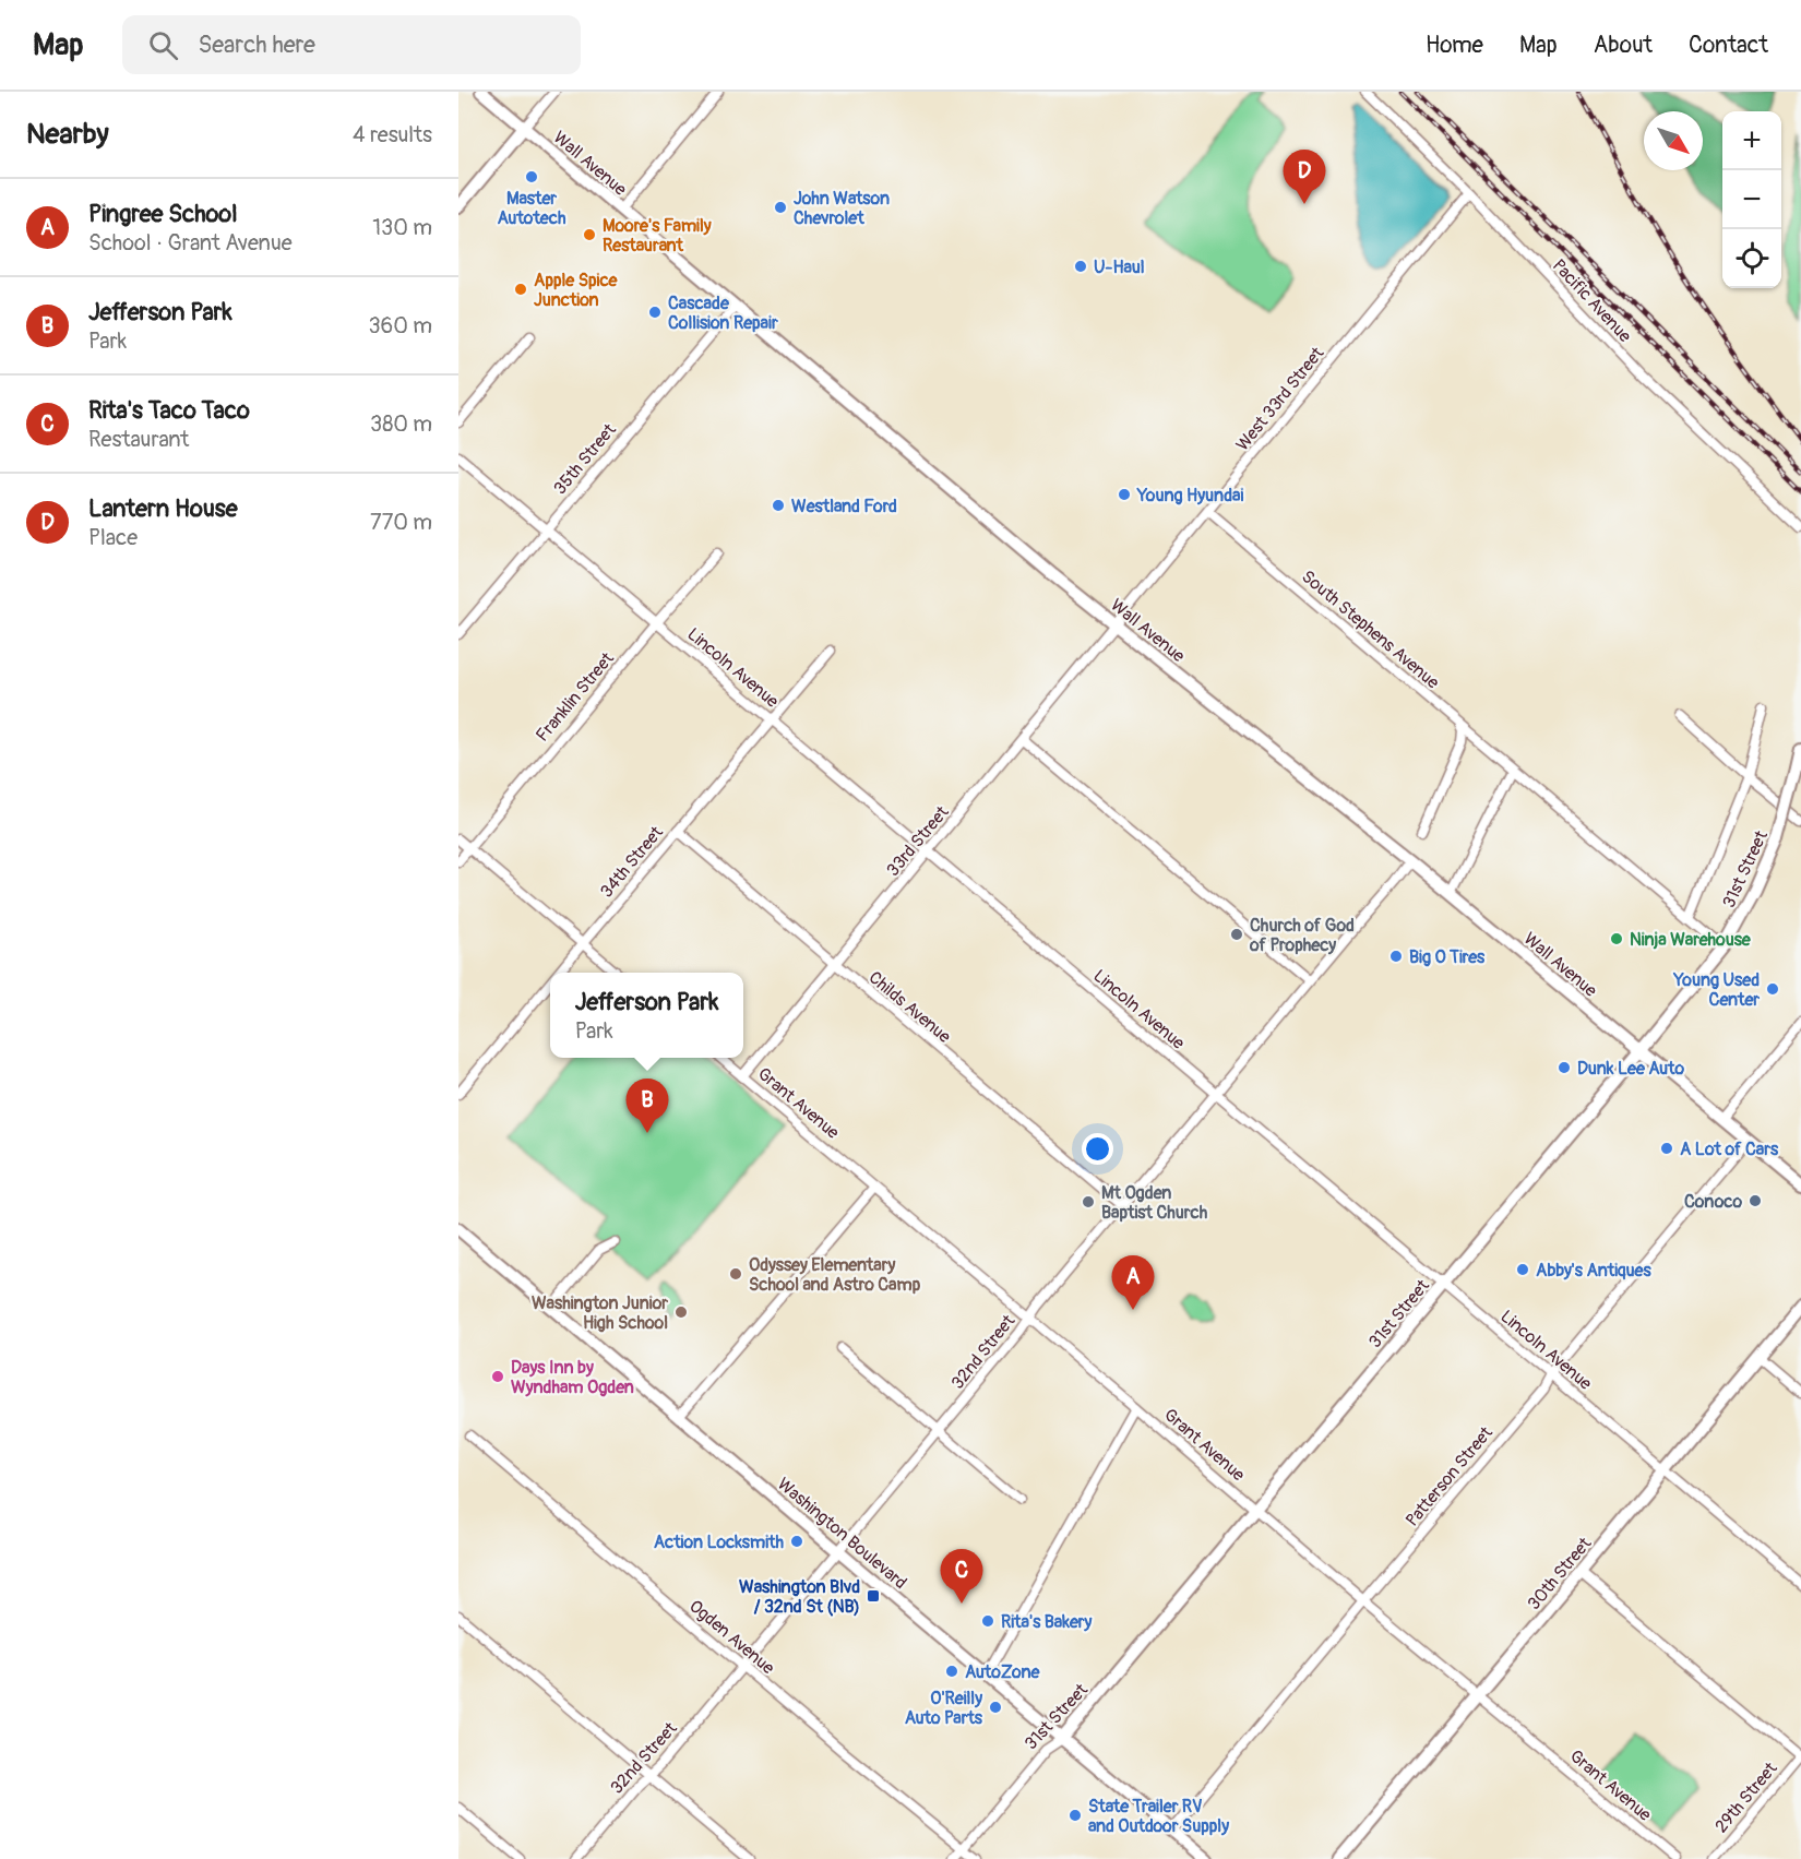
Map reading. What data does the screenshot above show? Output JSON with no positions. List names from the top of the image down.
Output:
{
  "streets": {
    "main road": [
      "Wall Avenue",
      "31st Street",
      "Washington Boulevard",
      "30th Street"
    ],
    "street": [
      "Pacific Avenue",
      "West 33rd Street",
      "35th Street",
      "South Stephens Avenue",
      "Lincoln Avenue",
      "Franklin Street",
      "33rd Street",
      "34th Street",
      "Childs Avenue",
      "Grant Avenue",
      "32nd Street",
      "Patterson Street",
      "Ogden Avenue",
      "29th Street"
    ]
  },
  "crossings": [
    ["Wall Avenue", "West 33rd Street"],
    ["Wall Avenue", "35th Street"],
    ["Wall Avenue", "33rd Street"],
    ["Wall Avenue", "31st Street"],
    ["Wall Avenue", "32nd Street"],
    ["Wall Avenue", "Patterson Street"],
    ["Pacific Avenue", "West 33rd Street"],
    ["West 33rd Street", "South Stephens Avenue"],
    ["West 33rd Street", "33rd Street"],
    ["35th Street", "Lincoln Avenue"],
    ["South Stephens Avenue", "31st Street"],
    ["Lincoln Avenue", "Franklin Street"],
    ["Lincoln Avenue", "33rd Street"],
    ["Lincoln Avenue", "34th Street"],
    ["Lincoln Avenue", "31st Street"],
    ["Lincoln Avenue", "32nd Street"],
    ["Lincoln Avenue", "Patterson Street"],
    ["Lincoln Avenue", "30th Street"],
    ["33rd Street", "Childs Avenue"],
    ["33rd Street", "Grant Avenue"],
    ["34th Street", "Childs Avenue"],
    ["31st Street", "Grant Avenue"],
    ["31st Street", "Washington Boulevard"],
    ["31st Street", "Ogden Avenue"],
    ["Childs Avenue", "32nd Street"],
    ["Grant Avenue", "32nd Street"],
    ["Grant Avenue", "Patterson Street"],
    ["Grant Avenue", "30th Street"],
    ["32nd Street", "Washington Boulevard"],
    ["32nd Street", "Ogden Avenue"],
    ["Patterson Street", "Washington Boulevard"]
  ],
  "places": {
    "other": [
      "Master Autotech",
      "John Watson Chevrolet",
      "Moore's Family Restaurant",
      "U-Haul",
      "Apple Spice Junction",
      "Cascade Collision Repair",
      "Young Hyundai",
      "Westland Ford",
      "Church of God of Prophecy",
      "Ninja Warehouse",
      "Big O Tires",
      "Young Used Center",
      "Dunk Lee Auto",
      "A Lot of Cars",
      "Conoco",
      "Mt Ogden Baptist Church",
      "Abby's Antiques",
      "Odyssey Elementary School and Astro Camp",
      "Washington Junior High School",
      "Days Inn by Wyndham Ogden",
      "Action Locksmith",
      "Rita's Bakery",
      "AutoZone",
      "O'Reilly Auto Parts",
      "State Trailer RV and Outdoor Supply"
    ],
    "transit": ["Washington Blvd / 32nd St (NB)"]
  },
  "north": "bottom right",
  "page": {
    "header": "Map",
    "search": "Search here",
    "nav": [
      "Home",
      "Map",
      "About",
      "Contact"
    ],
    "heading": ["Nearby", "4 results"],
    "map_buttons": ["+", "−"],
    "pins": [
      "D",
      "B",
      "A",
      "C"
    ],
    "list": [
      {
        "mark": "A",
        "name": "Pingree School",
        "note": "School · Grant Avenue",
        "value": "130 m"
      },
      {
        "mark": "B",
        "name": "Jefferson Park",
        "note": "Park",
        "value": "360 m"
      },
      {
        "mark": "C",
        "name": "Rita's Taco Taco",
        "note": "Restaurant",
        "value": "380 m"
      },
      {
        "mark": "D",
        "name": "Lantern House",
        "note": "Place",
        "value": "770 m"
      }
    ],
    "popup": ["Jefferson Park", "Park"]
  }
}
